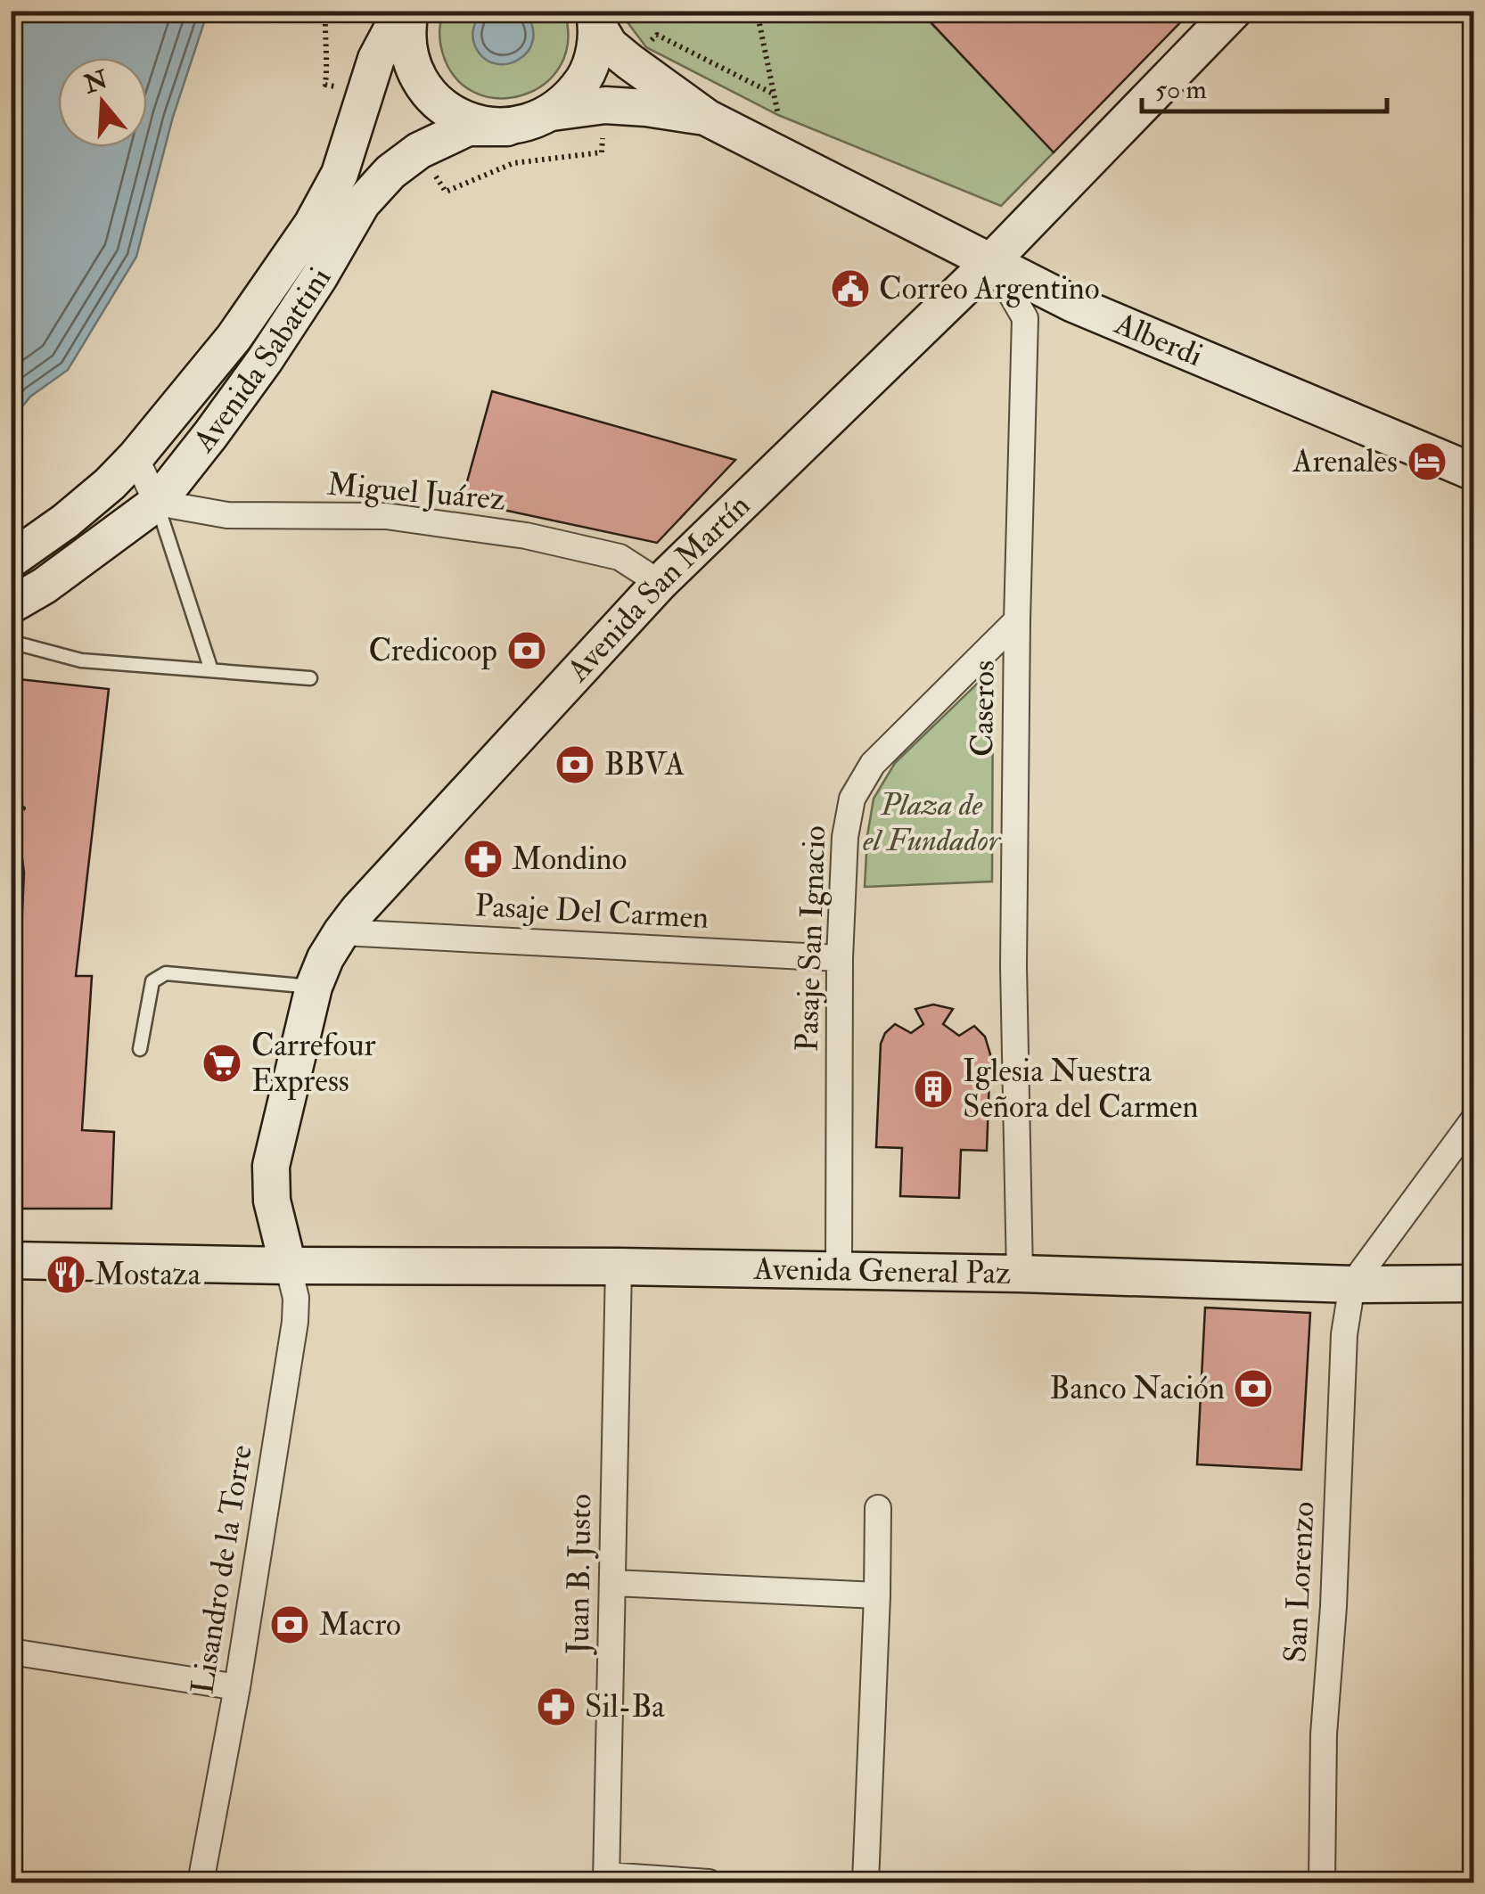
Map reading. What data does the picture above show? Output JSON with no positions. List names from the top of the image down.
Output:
{
  "streets": {
    "main road": [
      "Alberdi",
      "Avenida Sabattini",
      "Avenida San Martín",
      "Avenida General Paz"
    ],
    "street": [
      "Miguel Juárez",
      "Caseros",
      "Pasaje Del Carmen",
      "Pasaje San Ignacio",
      "Lisandro de la Torre",
      "Juan B. Justo",
      "San Lorenzo"
    ]
  },
  "crossings": [
    ["Alberdi", "Avenida Sabattini"],
    ["Alberdi", "Avenida San Martín"],
    ["Alberdi", "Caseros"],
    ["Avenida Sabattini", "Miguel Juárez"],
    ["Miguel Juárez", "Avenida San Martín"],
    ["Avenida San Martín", "Caseros"],
    ["Avenida San Martín", "Pasaje Del Carmen"],
    ["Avenida San Martín", "Avenida General Paz"],
    ["Avenida San Martín", "Lisandro de la Torre"],
    ["Caseros", "Pasaje San Ignacio"],
    ["Caseros", "Avenida General Paz"],
    ["Pasaje Del Carmen", "Pasaje San Ignacio"],
    ["Pasaje San Ignacio", "Avenida General Paz"],
    ["Avenida General Paz", "Lisandro de la Torre"],
    ["Avenida General Paz", "Juan B. Justo"],
    ["Avenida General Paz", "San Lorenzo"]
  ],
  "parks": ["Plaza de el Fundador"],
  "places": {
    "public building": ["Correo Argentino"],
    "hotel": ["Arenales"],
    "bank": [
      "Credicoop",
      "BBVA",
      "Banco Nación",
      "Macro"
    ],
    "pharmacy": ["Mondino", "Sil-Ba"],
    "supermarket": ["Carrefour Express"],
    "building": ["Iglesia Nuestra Señora del Carmen"],
    "restaurant": ["Mostaza"]
  },
  "scale_bar": "50 m",
  "north": "top"
}
